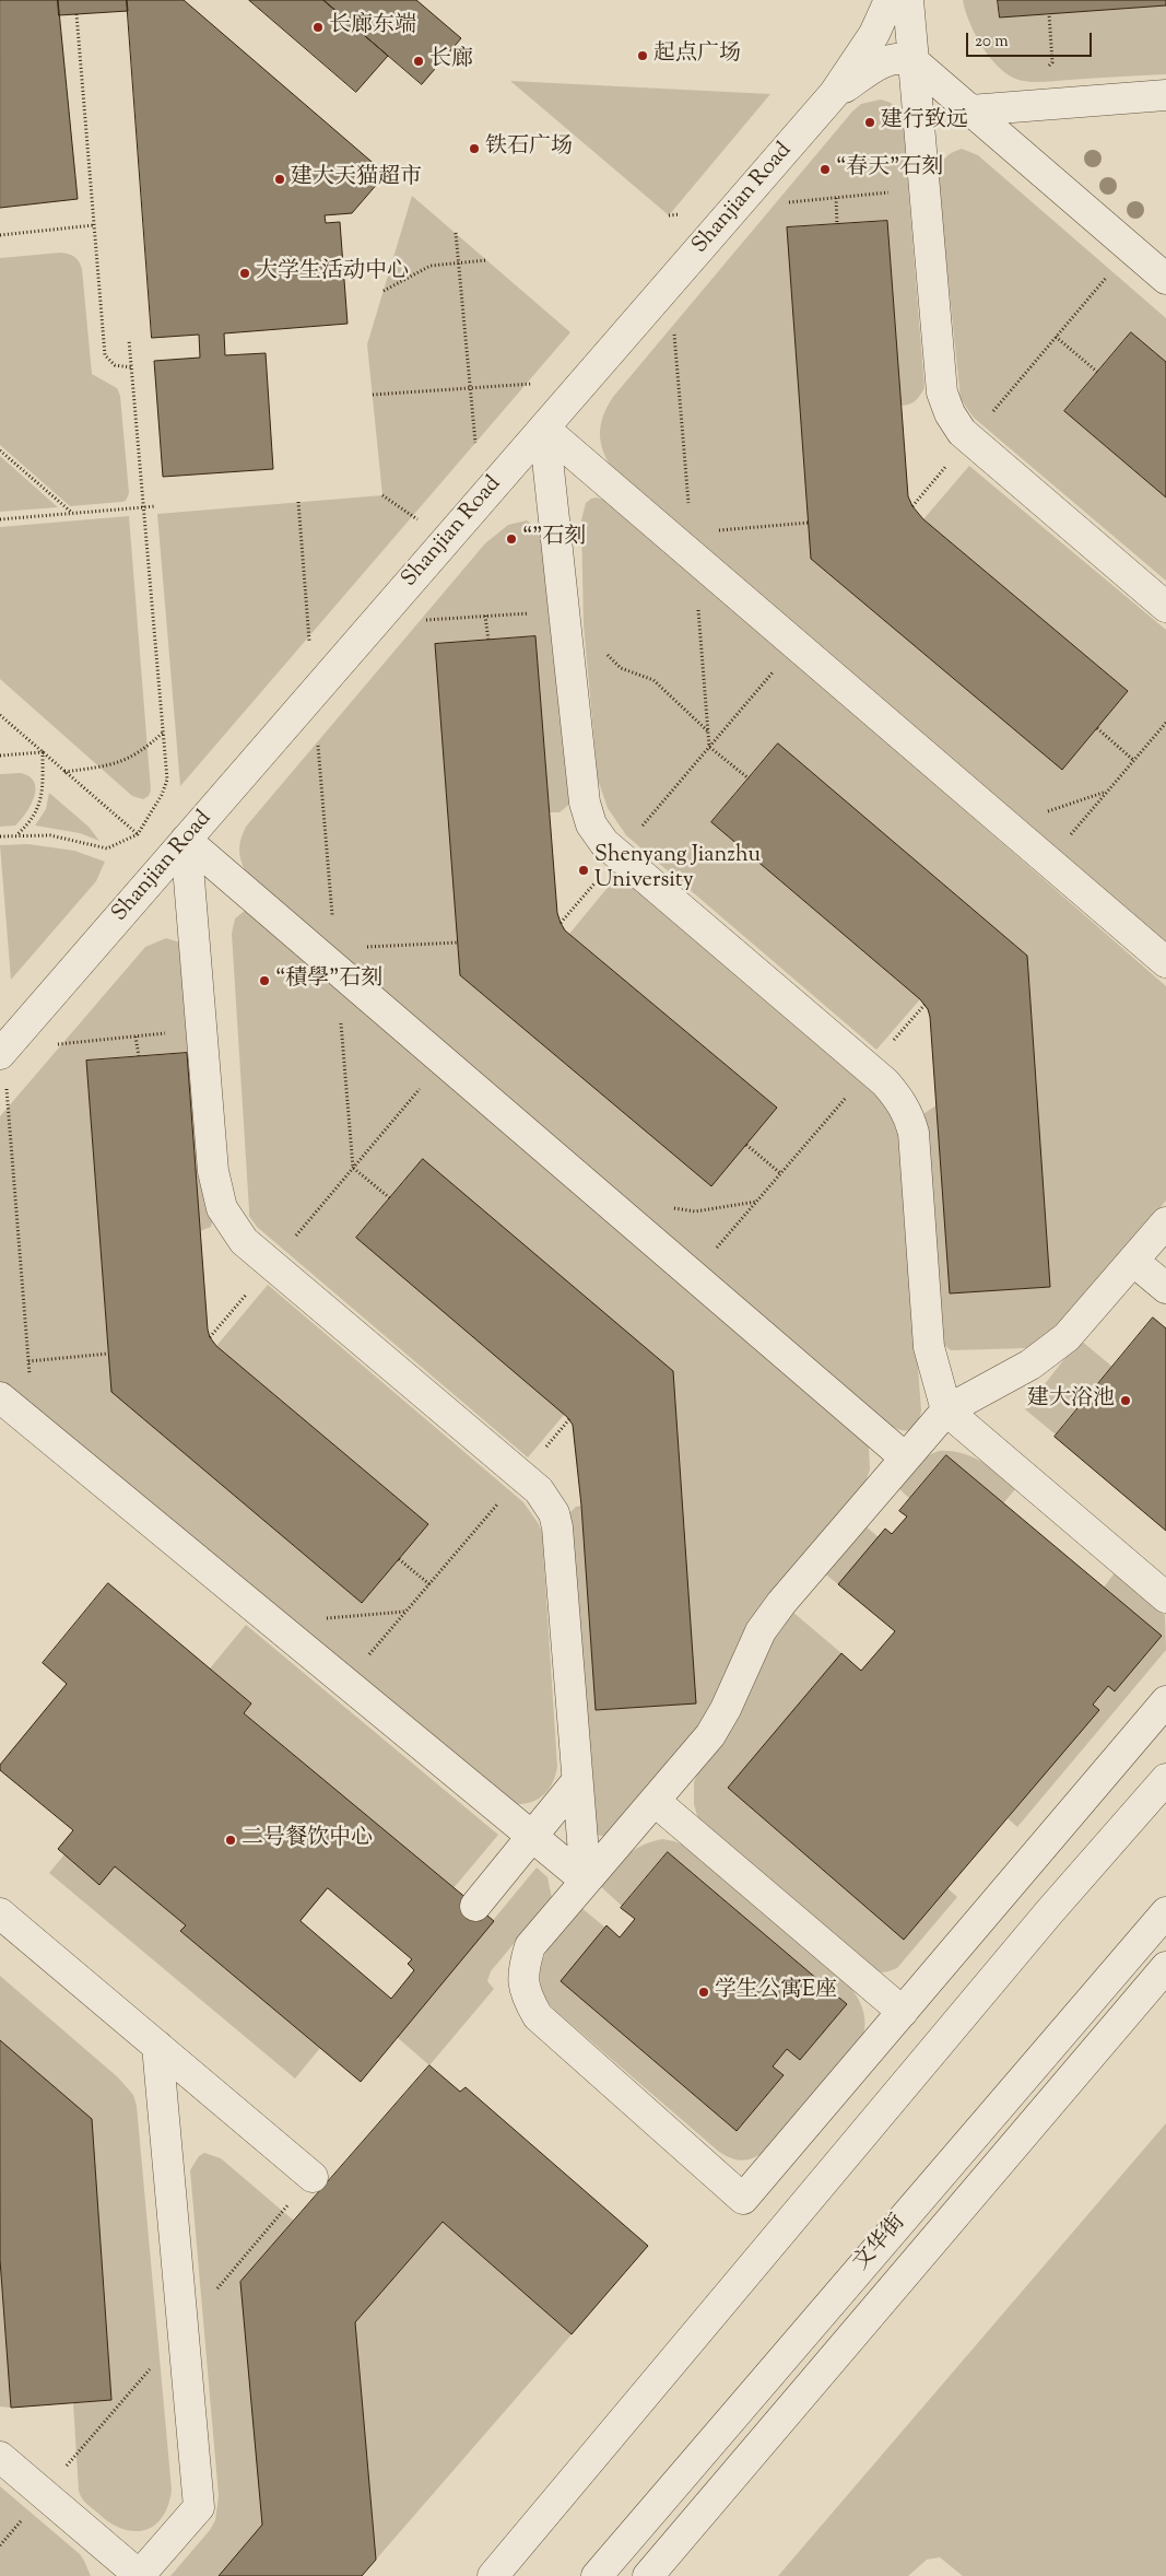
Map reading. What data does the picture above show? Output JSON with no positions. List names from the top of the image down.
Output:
{
  "streets": {
    "street": ["Shanjian Road", "文华街"]
  },
  "places": [
    "长廊东端",
    "起点广场",
    "长廊",
    "建行致远",
    "铁石广场",
    "“春天”石刻",
    "建大天猫超市",
    "大学生活动中心",
    "“”石刻",
    "Shenyang Jianzhu University",
    "“積學”石刻",
    "建大浴池",
    "二号餐饮中心",
    "学生公寓E座"
  ],
  "scale_bar": "20 m"
}
